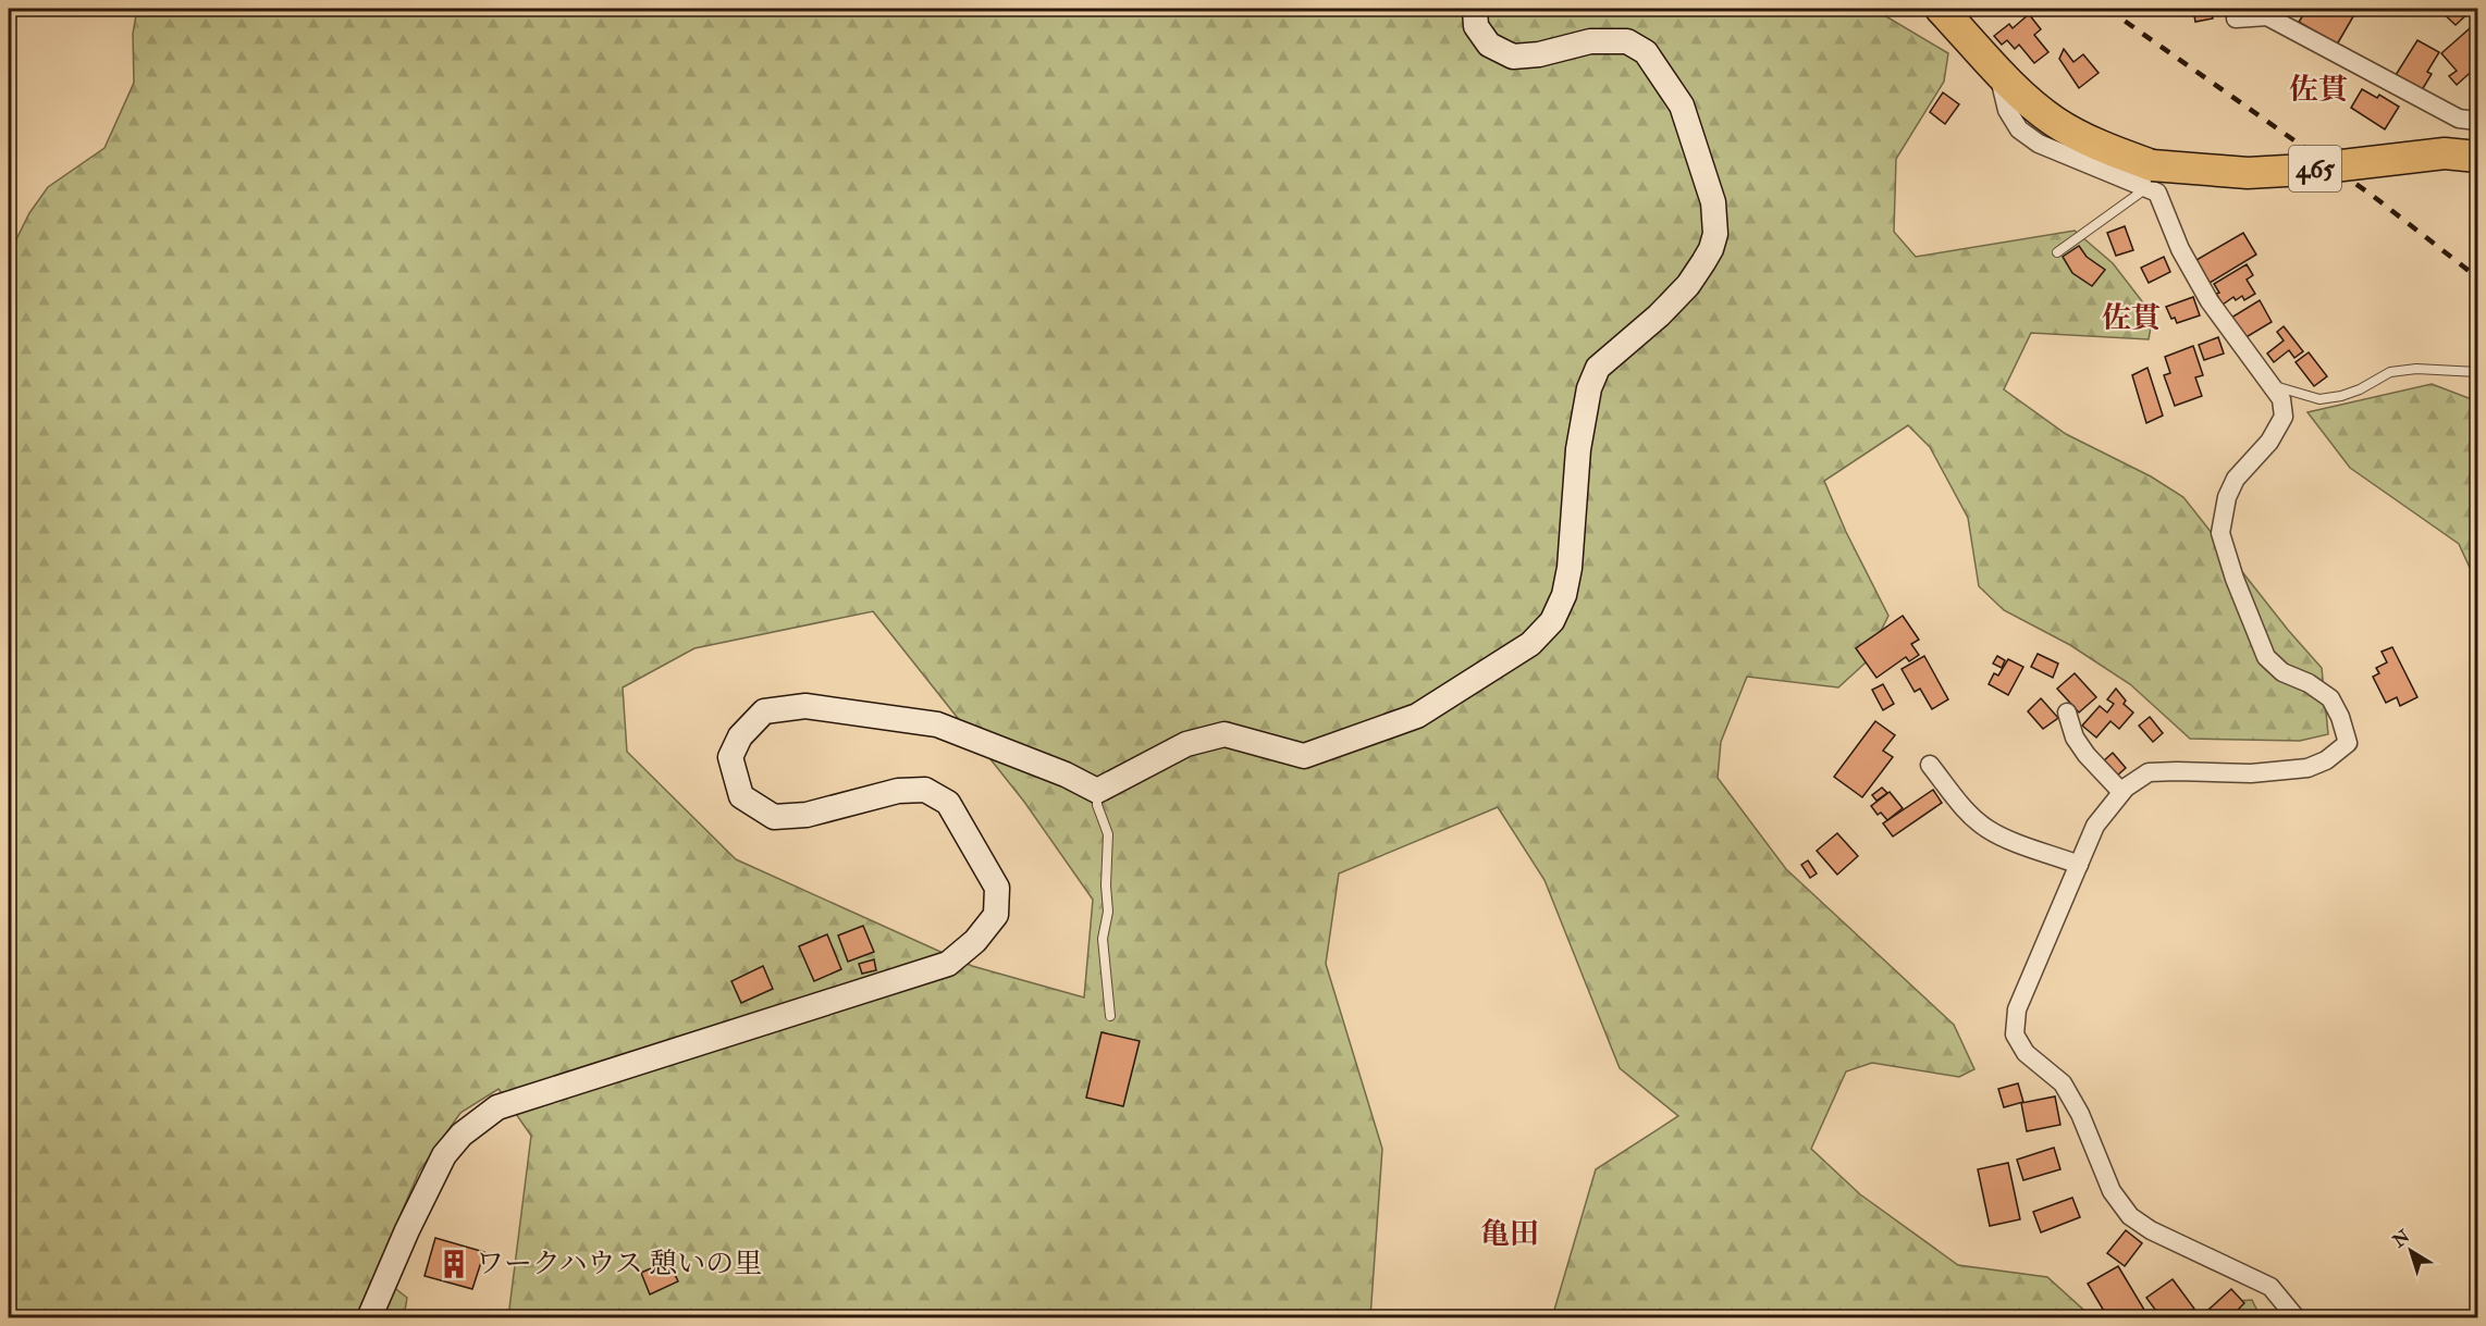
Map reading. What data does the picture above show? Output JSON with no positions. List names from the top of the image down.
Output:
{
  "streets": {
    "highway": ["465"]
  },
  "districts": ["佐貫", "佐貫", "亀田"],
  "places": {
    "building": ["ワークハウス 憩いの里"]
  },
  "north": "top left"
}
